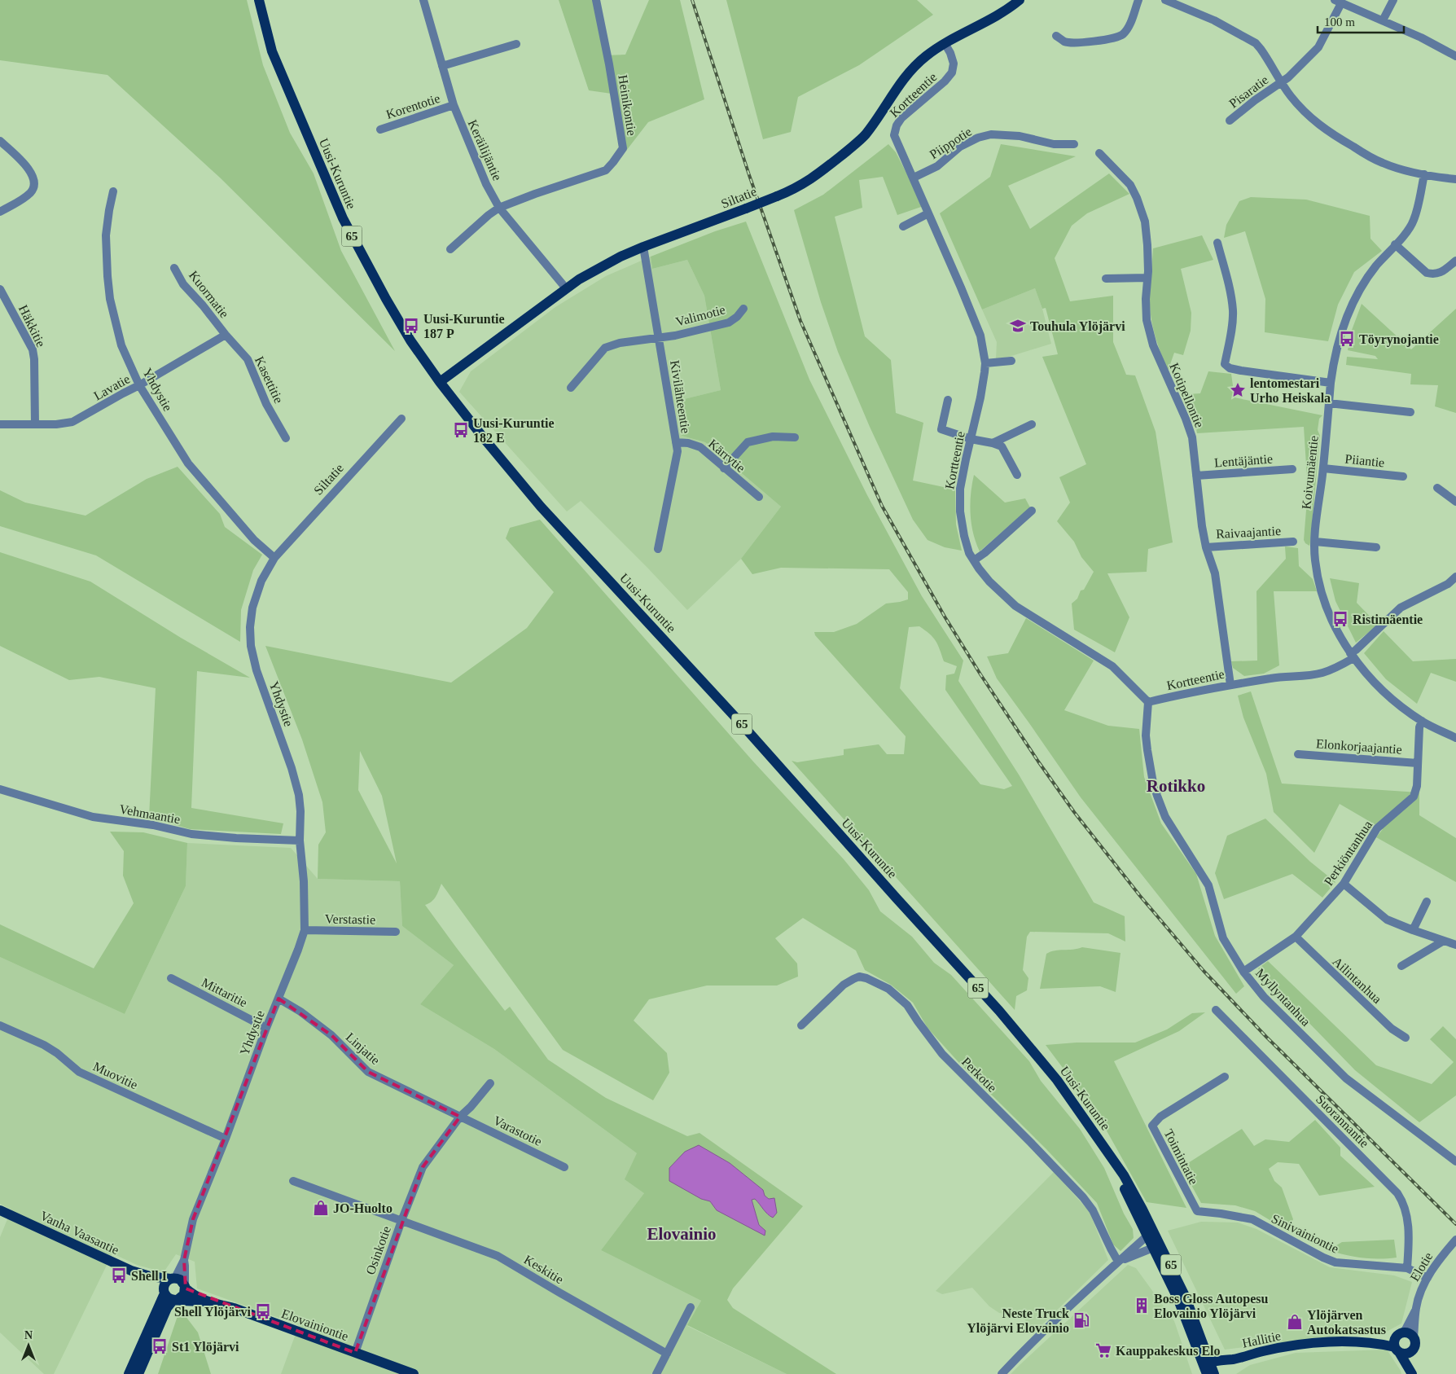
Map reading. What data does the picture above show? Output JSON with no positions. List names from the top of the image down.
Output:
{
  "streets": {
    "main road": [
      "Uusi-Kuruntie",
      "Siltatie",
      "65",
      "Vanha Vaasantie",
      "Elovainiontie",
      "Hallitie"
    ],
    "street": [
      "Pisaratie",
      "Kortteentie",
      "Heinikontie",
      "Korentotie",
      "Piippotie",
      "Keräilijäntie",
      "Kuormatie",
      "Valimotie",
      "Häkkitie",
      "Kasettitie",
      "Lavatie",
      "Yhdystie",
      "Kotipellontie",
      "Kivilähteentie",
      "Kärrytie",
      "Lentäjäntie",
      "Piiantie",
      "Koivumäentie",
      "Raivaajantie",
      "Elonkorjaajantie",
      "Vehmaantie",
      "Perkiöntanhua",
      "Verstastie",
      "Ailintanhua",
      "Mittaritie",
      "Myllyntanhua",
      "Linjatie",
      "Perkotie",
      "Muovitie",
      "Suorannantie",
      "Varastotie",
      "Toimintatie",
      "Sinivainiontie",
      "Osinkotie",
      "Elotie",
      "Keskitie"
    ]
  },
  "crossings": [
    ["Kortteentie", "Piippotie"],
    ["Kortteentie", "Siltatie"],
    ["Kortteentie", "Kotipellontie"],
    ["Kortteentie", "Koivumäentie"],
    ["Kortteentie", "Myllyntanhua"],
    ["Heinikontie", "Keräilijäntie"],
    ["Korentotie", "Keräilijäntie"],
    ["Keräilijäntie", "Siltatie"],
    ["Uusi-Kuruntie", "Siltatie"],
    ["Uusi-Kuruntie", "Hallitie"],
    ["Siltatie", "Yhdystie"],
    ["Siltatie", "Kivilähteentie"],
    ["Kuormatie", "Kasettitie"],
    ["Kuormatie", "Lavatie"],
    ["Valimotie", "Kivilähteentie"],
    ["Häkkitie", "Lavatie"],
    ["Kasettitie", "Lavatie"],
    ["Lavatie", "Yhdystie"],
    ["Yhdystie", "Vehmaantie"],
    ["Yhdystie", "Verstastie"],
    ["Yhdystie", "Mittaritie"],
    ["Yhdystie", "Linjatie"],
    ["Yhdystie", "Muovitie"],
    ["Yhdystie", "Vanha Vaasantie"],
    ["Yhdystie", "Elovainiontie"],
    ["Kotipellontie", "Lentäjäntie"],
    ["Kotipellontie", "Raivaajantie"],
    ["Kivilähteentie", "Kärrytie"],
    ["Piiantie", "Koivumäentie"],
    ["Koivumäentie", "Perkiöntanhua"],
    ["Elonkorjaajantie", "Perkiöntanhua"],
    ["Perkiöntanhua", "Ailintanhua"],
    ["Perkiöntanhua", "Myllyntanhua"],
    ["Linjatie", "Varastotie"],
    ["Linjatie", "Osinkotie"],
    ["Suorannantie", "Sinivainiontie"],
    ["Varastotie", "Osinkotie"],
    ["Toimintatie", "Sinivainiontie"],
    ["Vanha Vaasantie", "Elovainiontie"],
    ["Sinivainiontie", "Elotie"],
    ["Osinkotie", "Keskitie"],
    ["Osinkotie", "Elovainiontie"],
    ["Elotie", "Hallitie"]
  ],
  "districts": ["Rotikko", "Elovainio"],
  "places": {
    "bus stop": [
      "Uusi-Kuruntie 187 P",
      "Töyrynojantie",
      "Uusi-Kuruntie 182 E",
      "Ristimäentie",
      "Shell I",
      "Shell Ylöjärvi",
      "St1 Ylöjärvi"
    ],
    "school or university": ["Touhula Ylöjärvi"],
    "place": ["lentomestari Urho Heiskala"],
    "shop": ["JO-Huolto", "Ylöjärven Autokatsastus"],
    "building": ["Boss Gloss Autopesu Elovainio Ylöjärvi"],
    "fuel station": ["Neste Truck Ylöjärvi Elovainio"],
    "supermarket": ["Kauppakeskus Elo"]
  },
  "scale_bar": "100 m",
  "north": "top"
}
